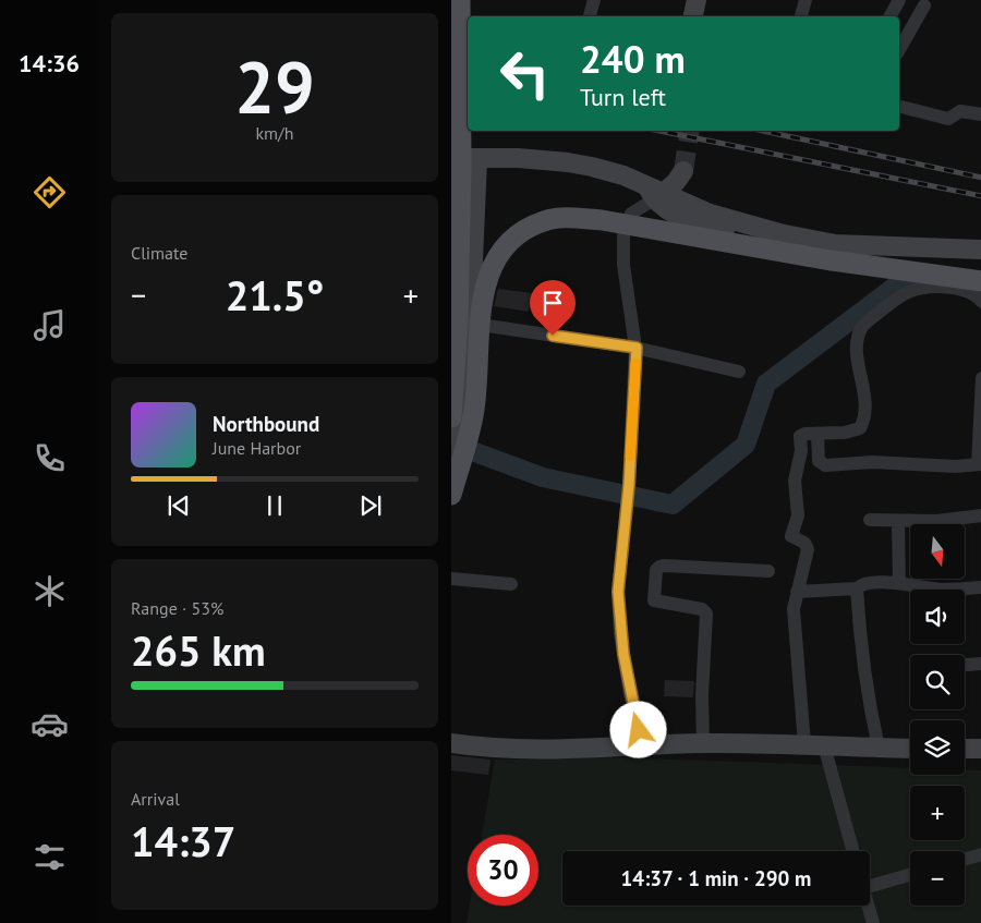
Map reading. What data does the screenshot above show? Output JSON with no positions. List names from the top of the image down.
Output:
{
  "north": "bottom",
  "page": {
    "tabs": "14:36",
    "tile": [
      ["29", "km/h"],
      "Climate",
      ["Range · 53%", "265 km"],
      ["Arrival", "14:37"]
    ],
    "turn": ["240 m", "Turn left"],
    "heat": ["−", "21.5°", "+"],
    "song": ["Northbound", "June Harbor"],
    "map_buttons": ["+", "−"],
    "limit": "30",
    "trip": "14:37 · 1 min · 290 m"
  }
}
